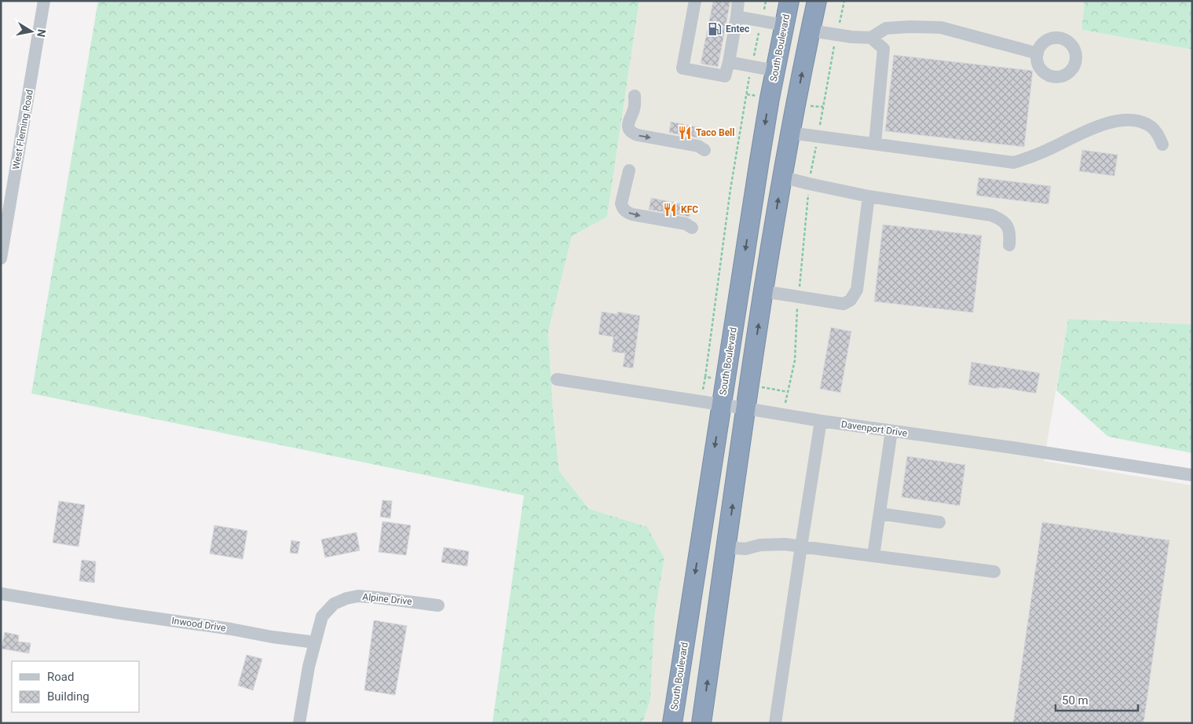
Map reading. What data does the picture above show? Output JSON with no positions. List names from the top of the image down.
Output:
{
  "streets": {
    "highway": ["South Boulevard"],
    "street": [
      "West Fleming Road",
      "Davenport Drive",
      "Alpine Drive",
      "Inwood Drive"
    ]
  },
  "crossings": [
    ["South Boulevard", "Davenport Drive"],
    ["Alpine Drive", "Inwood Drive"]
  ],
  "places": {
    "fuel station": ["Entec"],
    "restaurant": ["Taco Bell", "KFC"]
  },
  "legend": ["Road", "Building"],
  "scale_bar": "50 m",
  "north": "right"
}
